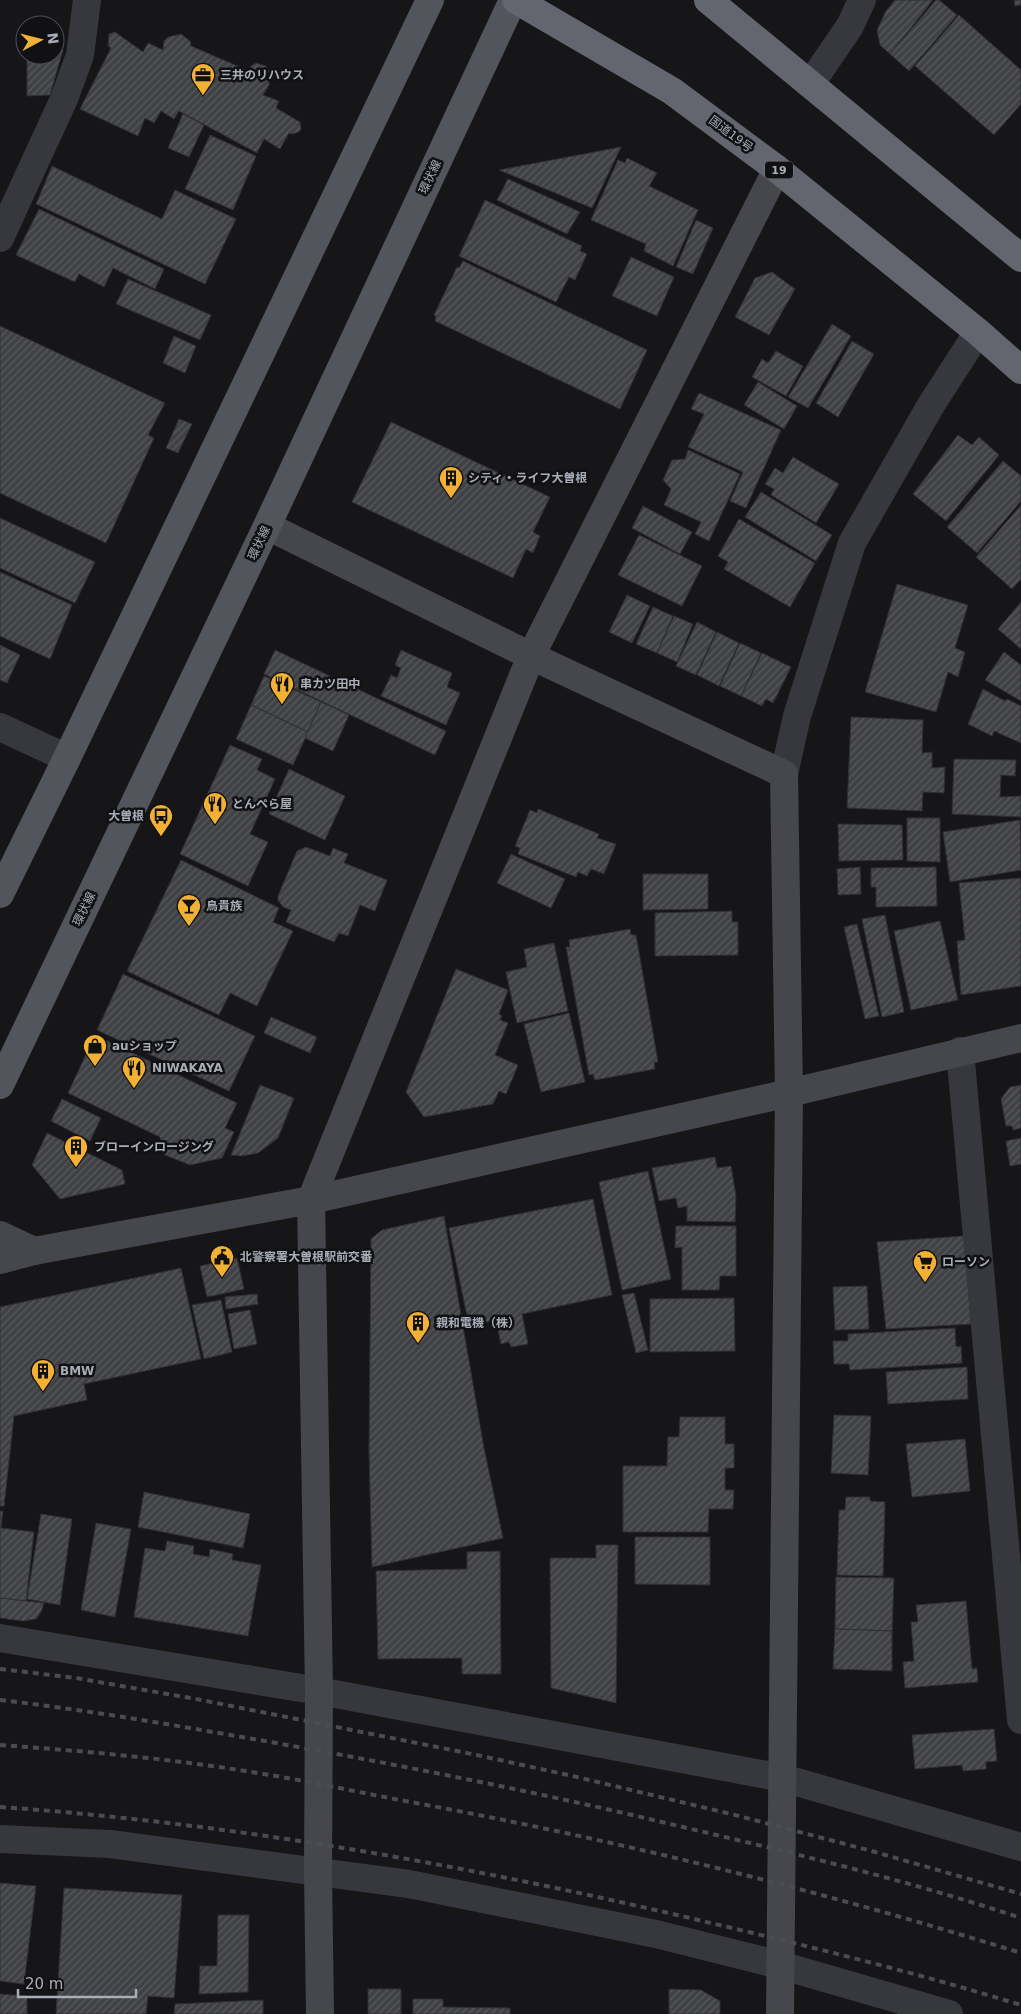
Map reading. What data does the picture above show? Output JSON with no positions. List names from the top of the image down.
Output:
{
  "streets": {
    "highway": ["国道19号", "19"],
    "main road": ["環状線"]
  },
  "crossings": [
    ["国道19号", "環状線"]
  ],
  "places": {
    "office": ["三井のリハウス"],
    "building": [
      "シティ・ライフ大曽根",
      "ブローインロージング",
      "親和電機（株）",
      "BMW"
    ],
    "restaurant": ["串カツ田中", "とんぺら屋", "NIWAKAYA"],
    "bus stop": ["大曽根"],
    "bar": ["鳥貴族"],
    "shop": ["auショップ"],
    "public building": ["北警察署大曽根駅前交番"],
    "supermarket": ["ローソン"]
  },
  "scale_bar": "20 m",
  "north": "right"
}
